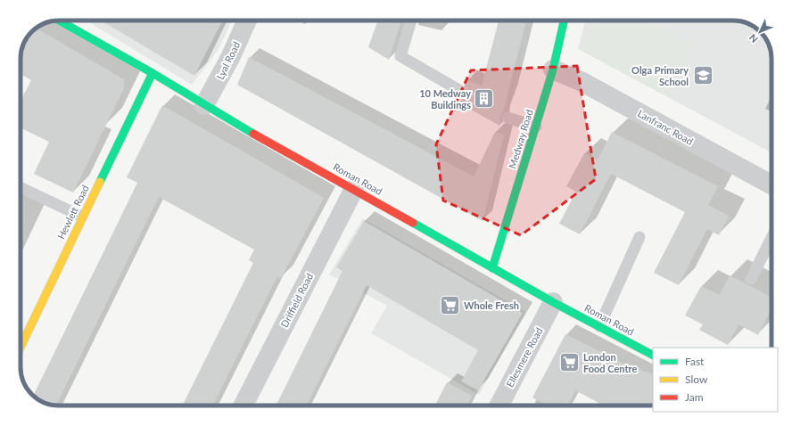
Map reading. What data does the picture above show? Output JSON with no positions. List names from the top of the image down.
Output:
{
  "streets": {
    "main road": ["Medway Road", "Roman Road", "Hewlett Road"],
    "street": [
      "Lyal Road",
      "Lanfranc Road",
      "Driffield Road",
      "Ellesmere Road"
    ]
  },
  "crossings": [
    ["Lyal Road", "Roman Road"],
    ["Lanfranc Road", "Medway Road"],
    ["Medway Road", "Roman Road"],
    ["Roman Road", "Hewlett Road"],
    ["Roman Road", "Driffield Road"],
    ["Roman Road", "Ellesmere Road"]
  ],
  "places": {
    "school or university": ["Olga Primary School"],
    "building": ["10 Medway Buildings"],
    "supermarket": ["Whole Fresh", "London Food Centre"]
  },
  "legend": ["Fast", "Slow", "Jam"],
  "north": "bottom left"
}
